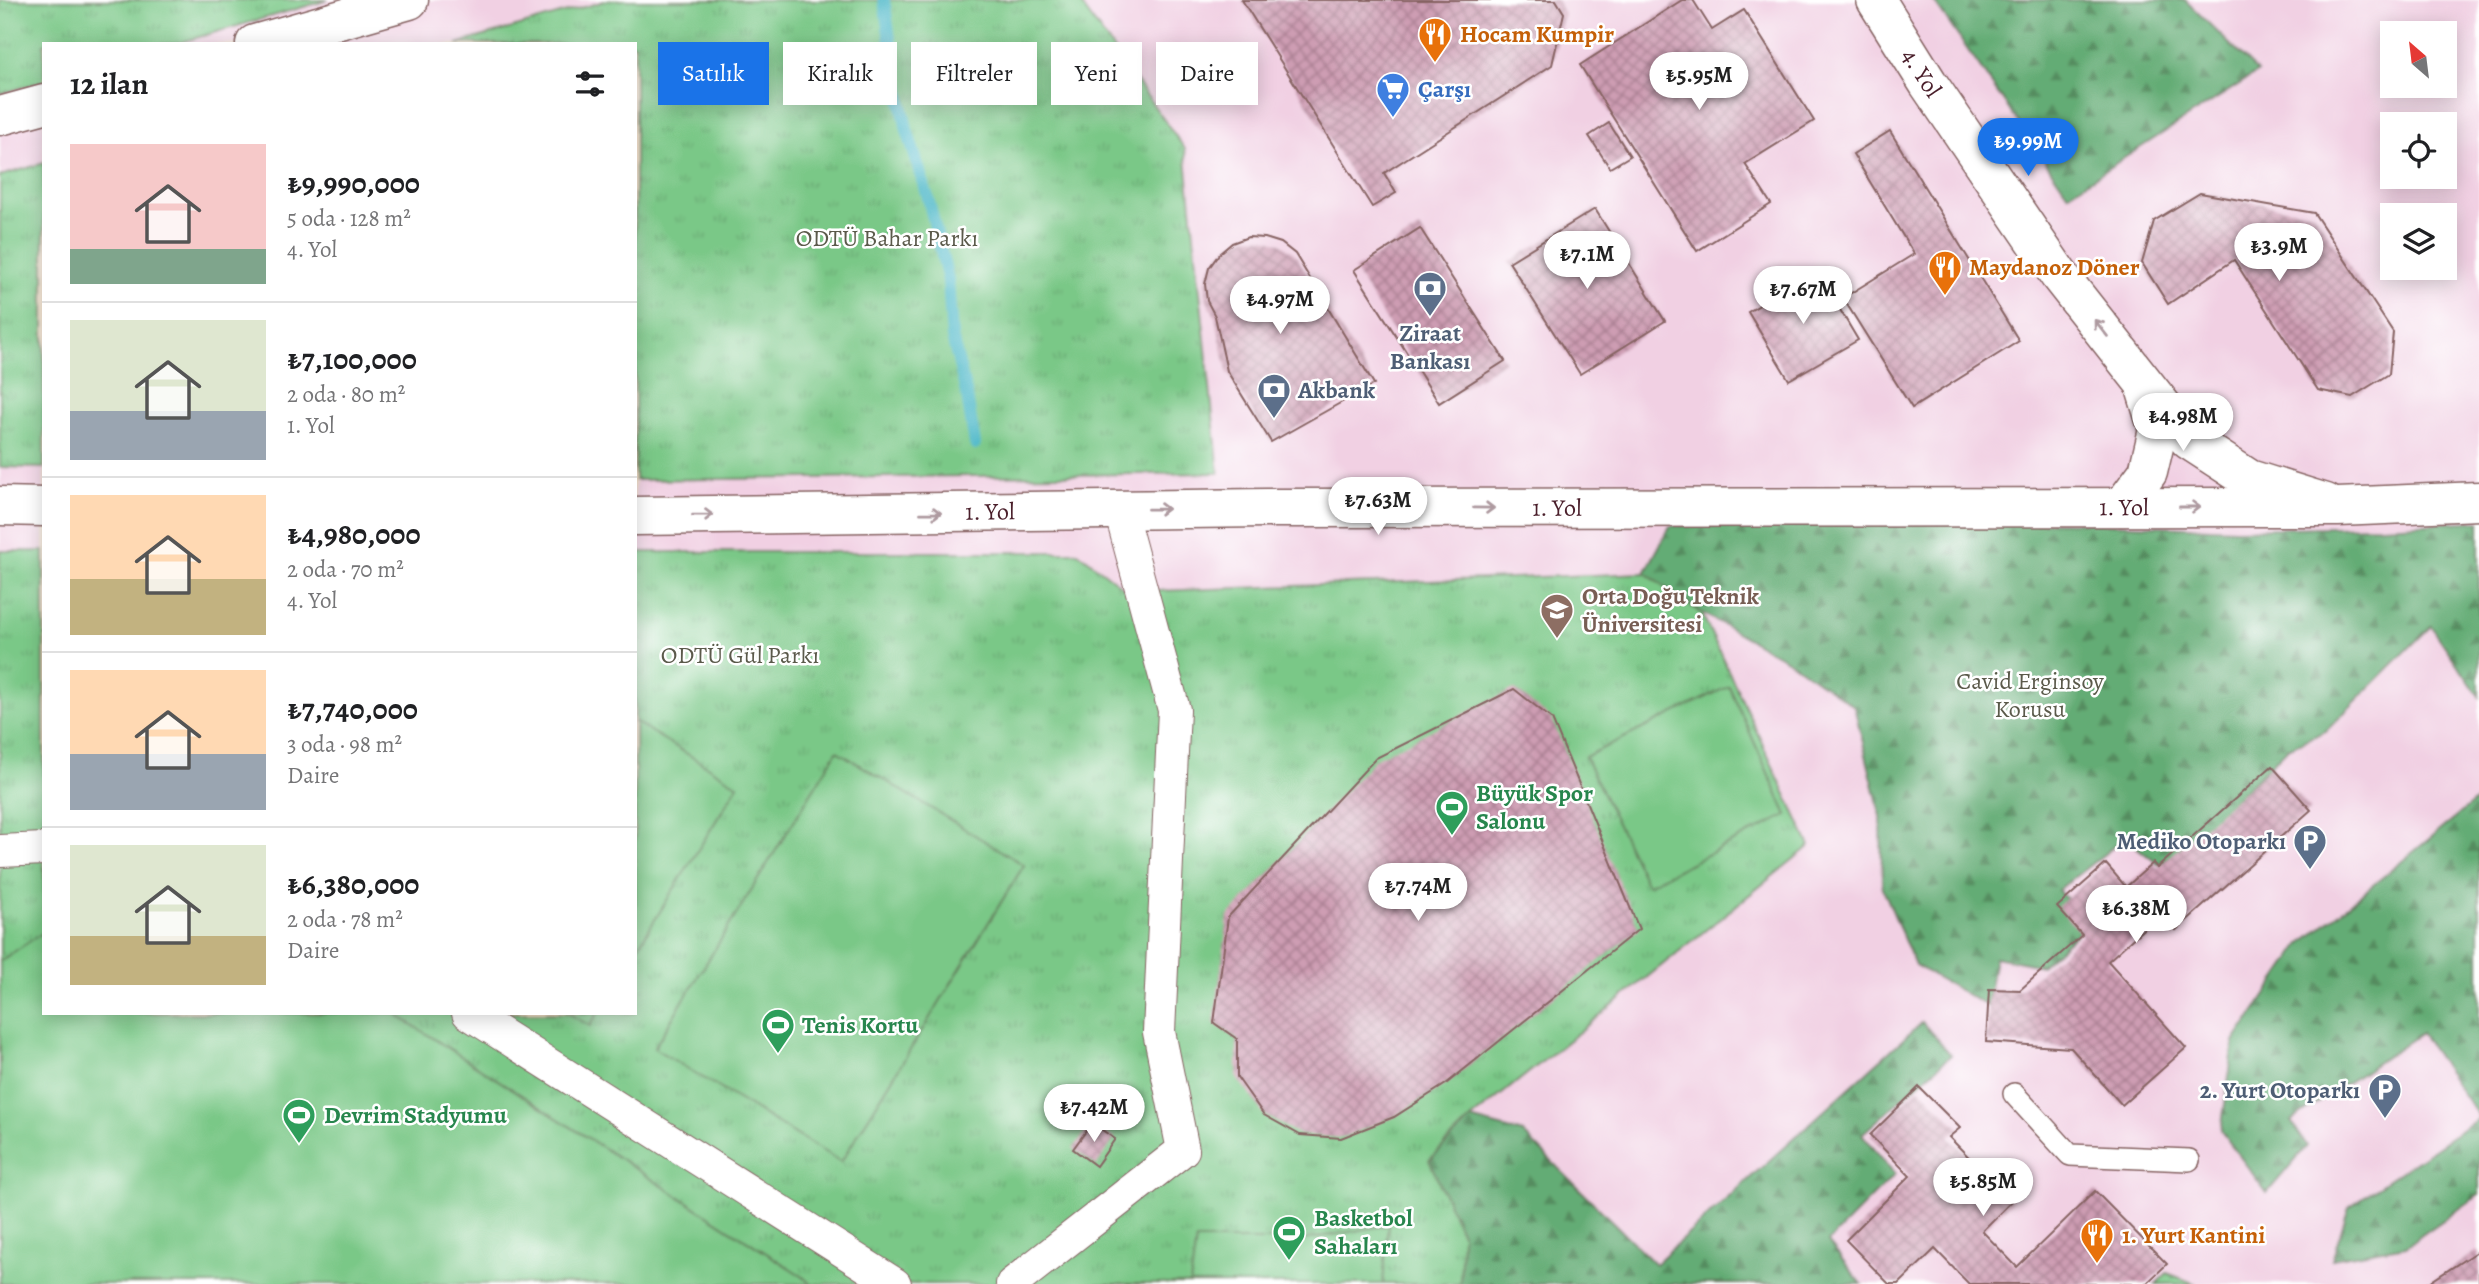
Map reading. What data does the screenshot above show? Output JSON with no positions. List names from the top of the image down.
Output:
{
  "streets": {
    "street": ["4. Yol", "1. Yol"]
  },
  "crossings": [
    ["4. Yol", "1. Yol"]
  ],
  "one_way": ["4. Yol", "1. Yol"],
  "parks": ["ODTÜ Bahar Parkı", "ODTÜ Gül Parkı", "Cavid Erginsoy Korusu"],
  "places": {
    "restaurant": ["Hocam Kumpir", "Maydanoz Döner", "1. Yurt Kantini"],
    "supermarket": ["Çarşı"],
    "bank": ["Ziraat Bankası", "Akbank"],
    "school or university": ["Orta Doğu Teknik Üniversitesi"],
    "sports": [
      "Büyük Spor Salonu",
      "Tenis Kortu",
      "Devrim Stadyumu",
      "Basketbol Sahaları"
    ],
    "parking": ["Mediko Otoparkı", "2. Yurt Otoparkı"]
  },
  "north": "top left",
  "page": {
    "chip": [
      "Satılık",
      "Kiralık",
      "Filtreler",
      "Yeni",
      "Daire"
    ],
    "heading": "12 ilan",
    "price": [
      "₺5.95M",
      "₺9.99M",
      "₺3.9M",
      "₺7.1M",
      "₺7.67M",
      "₺4.97M",
      "₺4.98M",
      "₺7.63M",
      "₺7.74M",
      "₺6.38M",
      "₺7.42M",
      "₺5.85M"
    ],
    "list": [
      {
        "name": "₺9,990,000",
        "note": "5 oda · 128 m² · 4. Yol"
      },
      {
        "name": "₺7,100,000",
        "note": "2 oda · 80 m² · 1. Yol"
      },
      {
        "name": "₺4,980,000",
        "note": "2 oda · 70 m² · 4. Yol"
      },
      {
        "name": "₺7,740,000",
        "note": "3 oda · 98 m² · Daire"
      },
      {
        "name": "₺6,380,000",
        "note": "2 oda · 78 m² · Daire"
      }
    ]
  }
}
